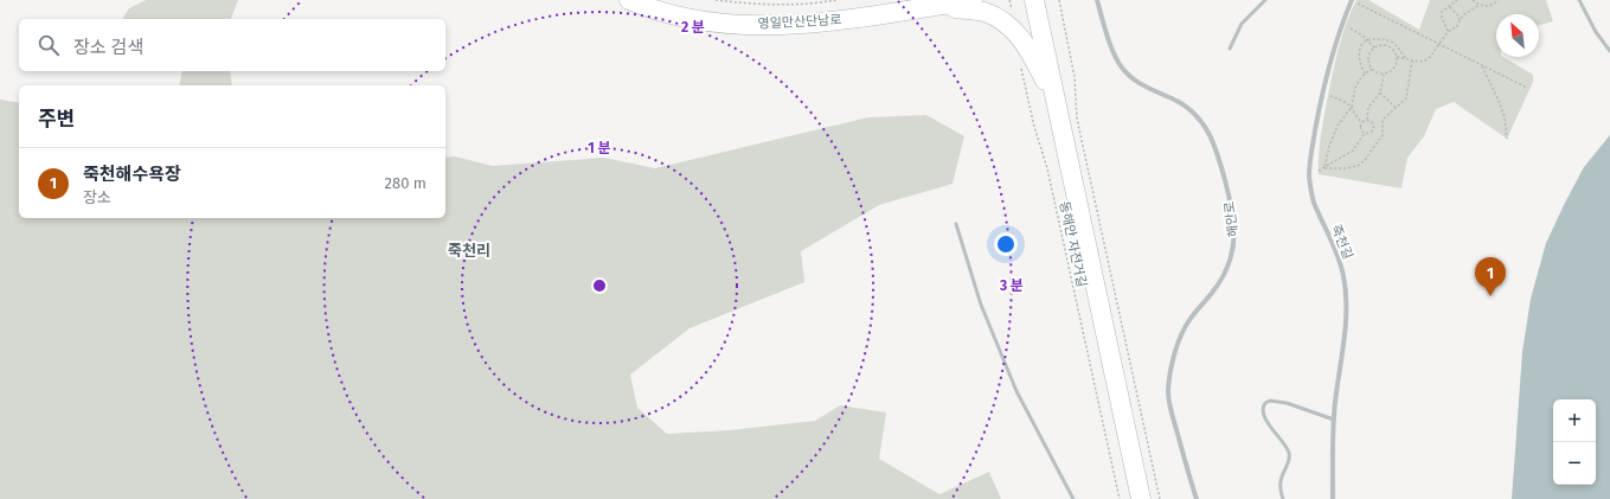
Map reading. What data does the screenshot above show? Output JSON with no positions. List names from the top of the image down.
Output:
{
  "streets": {
    "street": ["영일만산단남로", "해안로", "죽천길"],
    "path": ["동해안 자전거길"]
  },
  "districts": ["죽천리"],
  "north": "top left",
  "page": {
    "search": "장소 검색",
    "heading": "주변",
    "list": [
      {
        "mark": "1",
        "name": "죽천해수욕장",
        "note": "장소",
        "value": "280 m"
      }
    ],
    "pins": "1",
    "map_buttons": ["+", "−"]
  },
  "rings": ["2 분", "1 분", "3 분"]
}
